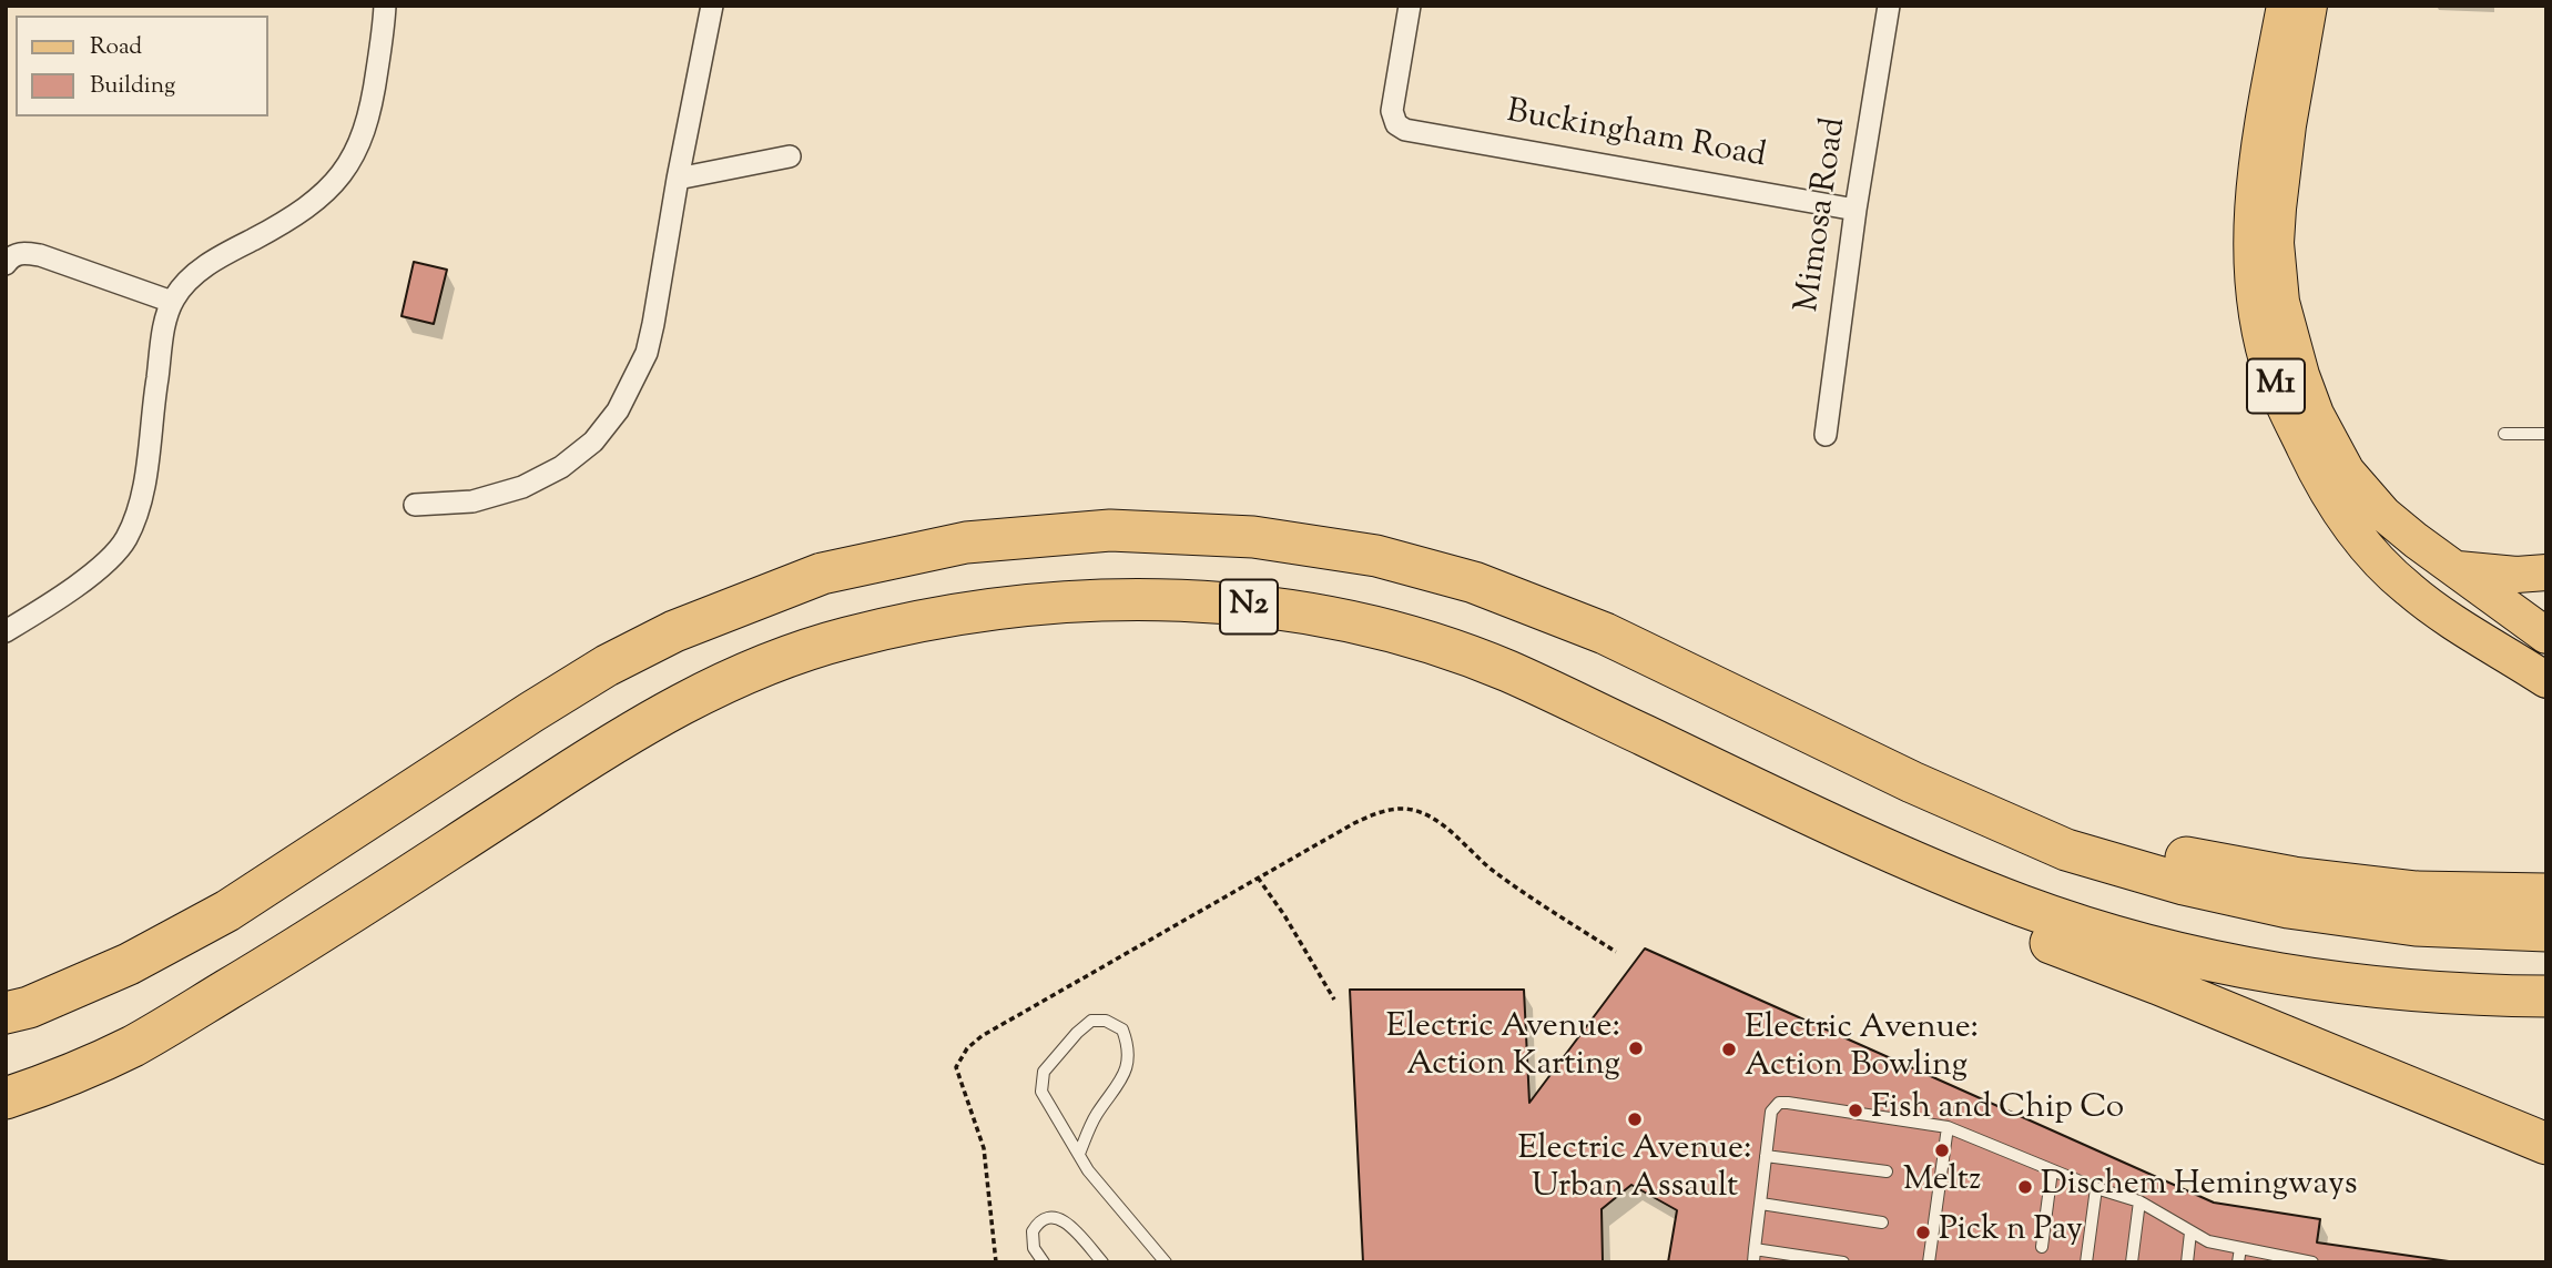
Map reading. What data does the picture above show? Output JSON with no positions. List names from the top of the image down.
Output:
{
  "streets": {
    "highway": ["N2"],
    "main road": ["M1"],
    "street": ["Buckingham Road", "Mimosa Road"]
  },
  "crossings": [
    ["Buckingham Road", "Mimosa Road"]
  ],
  "places": [
    "Electric Avenue: Action Karting",
    "Electric Avenue: Action Bowling",
    "Fish and Chip Co",
    "Electric Avenue: Urban Assault",
    "Meltz",
    "Dischem Hemingways",
    "Pick n Pay"
  ],
  "legend": ["Road", "Building"]
}
